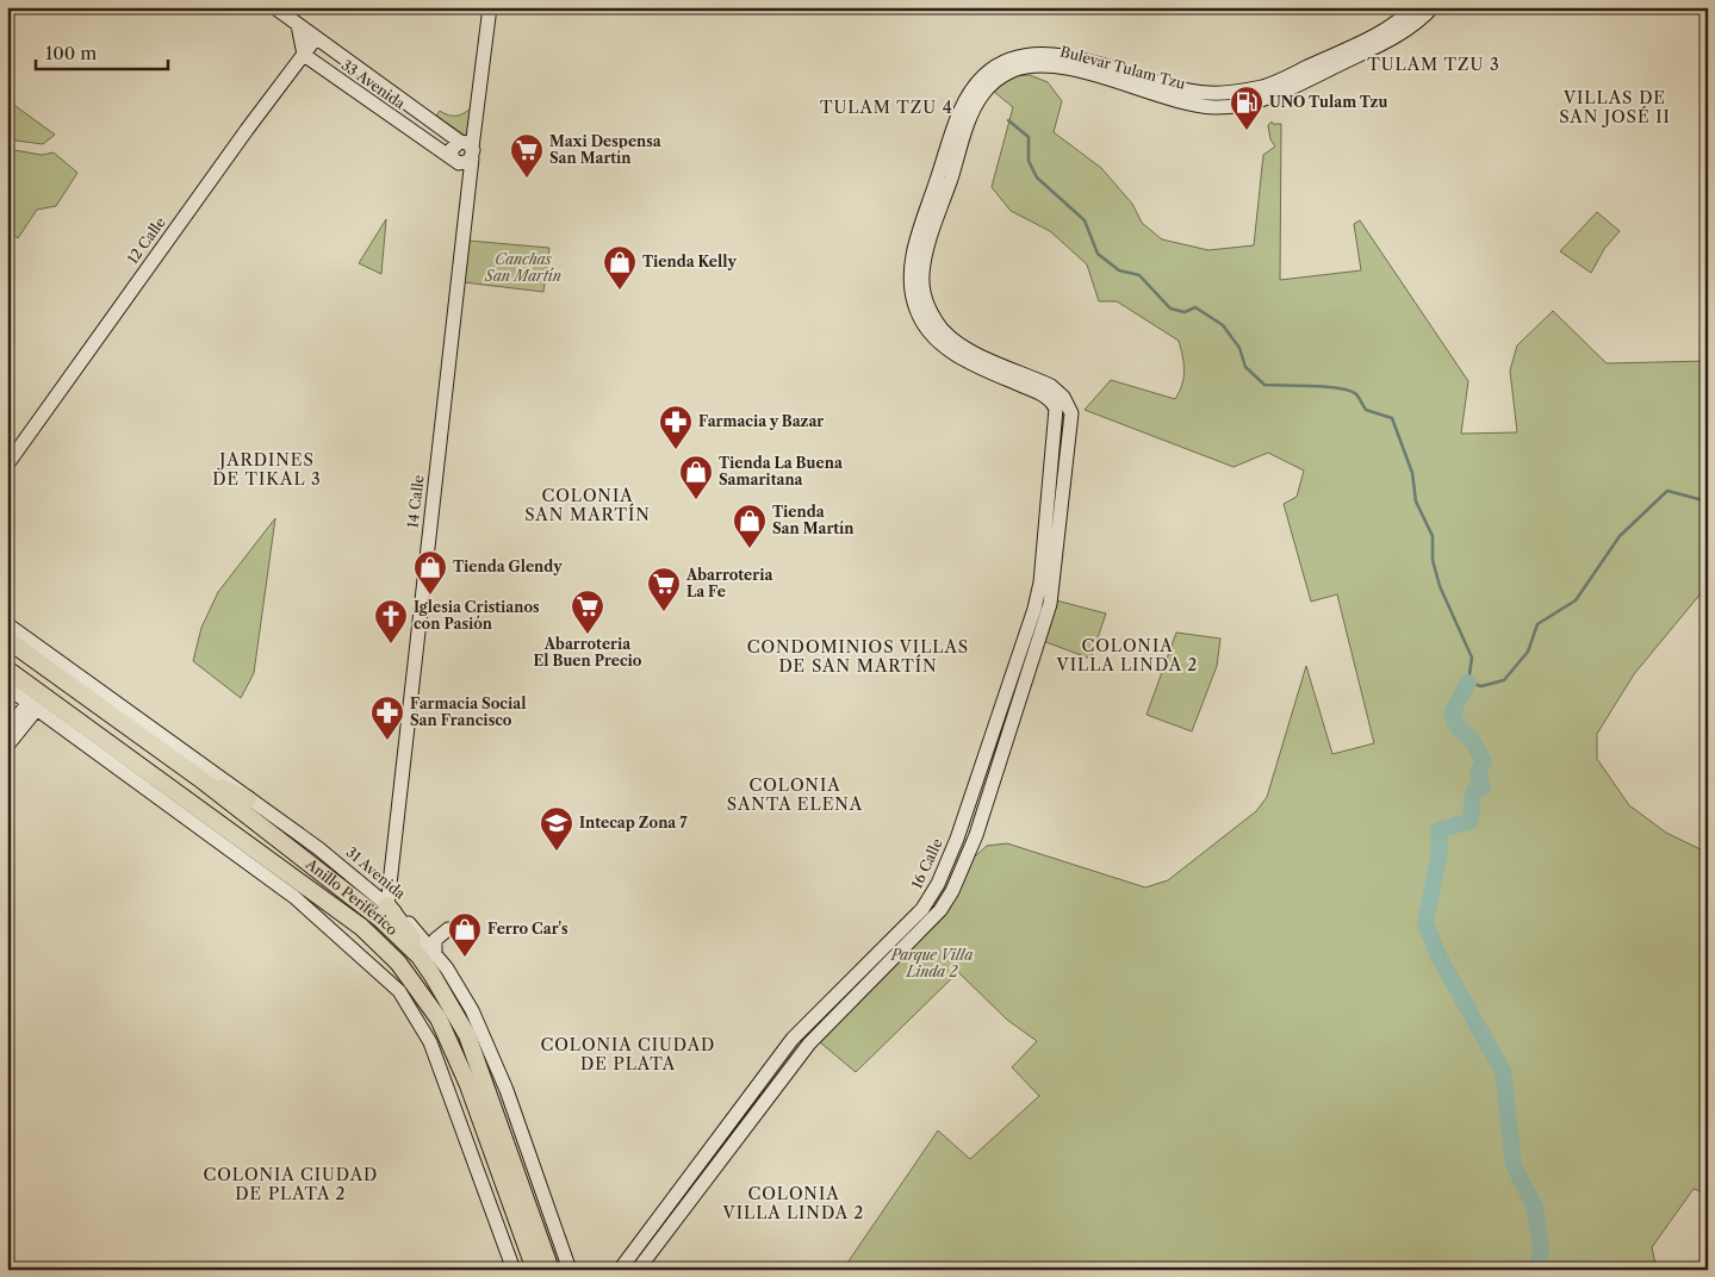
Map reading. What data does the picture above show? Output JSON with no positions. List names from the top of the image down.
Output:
{
  "streets": {
    "highway": ["Anillo Periférico"],
    "main road": [
      "Bulevar Tulam Tzu",
      "33 Avenida",
      "12 Calle",
      "14 Calle",
      "16 Calle",
      "31 Avenida"
    ]
  },
  "crossings": [
    ["Bulevar Tulam Tzu", "16 Calle"],
    ["33 Avenida", "12 Calle"],
    ["33 Avenida", "14 Calle"],
    ["14 Calle", "31 Avenida"]
  ],
  "districts": [
    "TULAM TZU 3",
    "VILLAS DE SAN JOSÉ II",
    "TULAM TZU 4",
    "JARDINES DE TIKAL 3",
    "COLONIA SAN MARTÍN",
    "COLONIA VILLA LINDA 2",
    "CONDOMINIOS VILLAS DE SAN MARTÍN",
    "COLONIA SANTA ELENA",
    "COLONIA CIUDAD DE PLATA",
    "COLONIA CIUDAD DE PLATA 2",
    "COLONIA VILLA LINDA 2"
  ],
  "parks": ["Canchas San Martín", "Parque Villa Linda 2"],
  "places": {
    "fuel station": ["UNO Tulam Tzu"],
    "supermarket": ["Maxi Despensa San Martín", "Abarroteria La Fe", "Abarroteria El Buen Precio"],
    "shop": [
      "Tienda Kelly",
      "Tienda La Buena Samaritana",
      "Tienda San Martín",
      "Tienda Glendy",
      "Ferro Car's"
    ],
    "pharmacy": ["Farmacia y Bazar", "Farmacia Social San Francisco"],
    "church": ["Iglesia Cristianos con Pasión"],
    "school or university": ["Intecap Zona 7"]
  },
  "scale_bar": "100 m"
}
